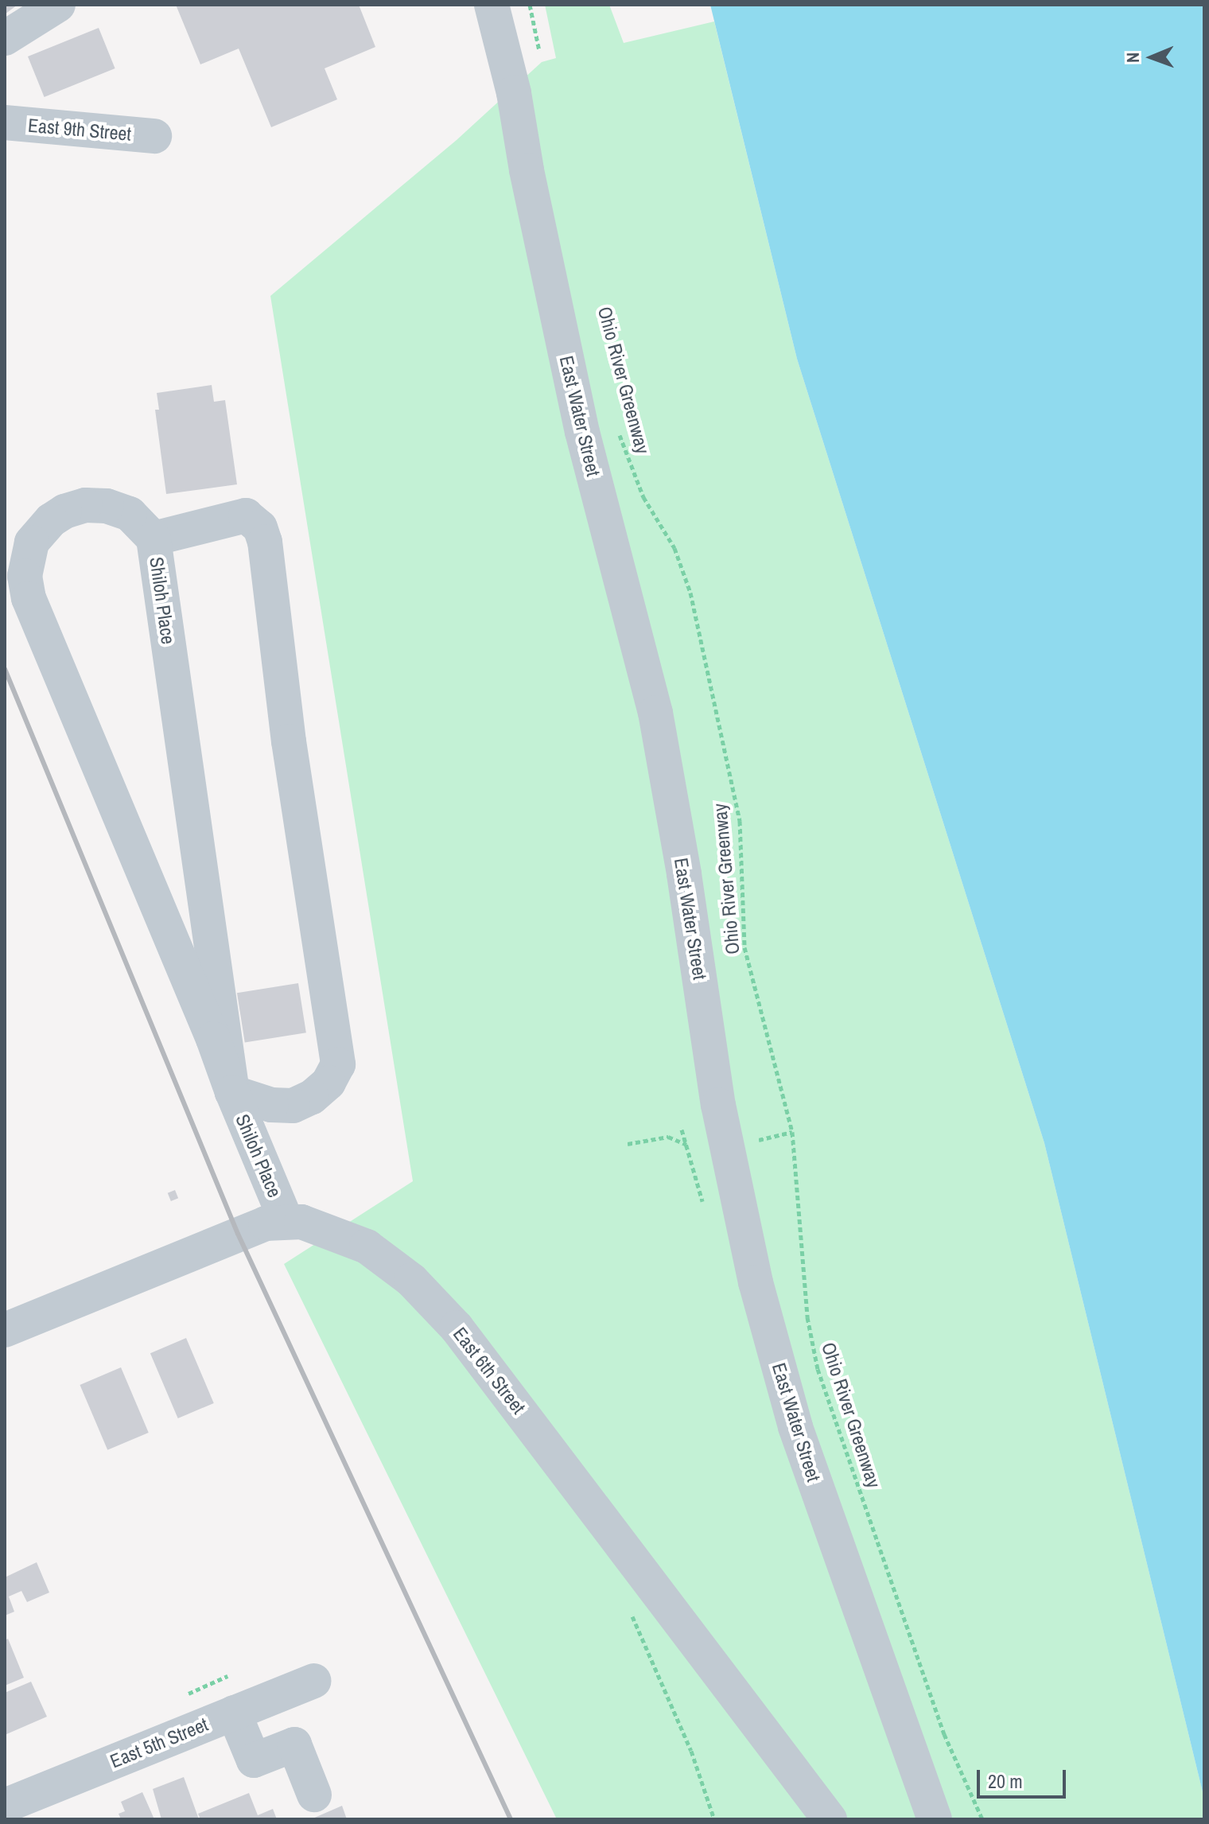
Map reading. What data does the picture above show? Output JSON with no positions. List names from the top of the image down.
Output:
{
  "streets": {
    "street": [
      "East 9th Street",
      "East Water Street",
      "Shiloh Place",
      "East 6th Street",
      "East 5th Street"
    ],
    "path": ["Ohio River Greenway"]
  },
  "crossings": [
    ["Shiloh Place", "East 6th Street"]
  ],
  "scale_bar": "20 m",
  "north": "left"
}
